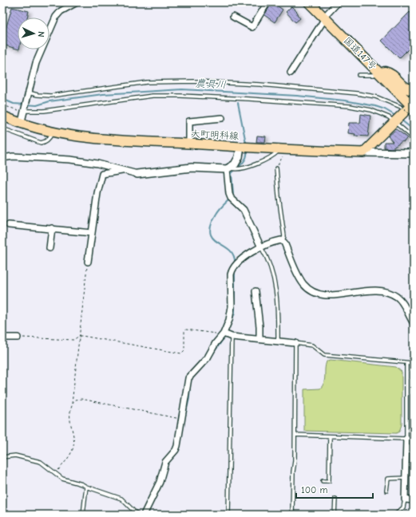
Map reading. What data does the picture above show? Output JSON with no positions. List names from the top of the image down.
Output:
{
  "streets": {
    "highway": ["国道147号"],
    "main road": ["大町明科線"]
  },
  "water": ["農具川"],
  "scale_bar": "100 m",
  "north": "right"
}
